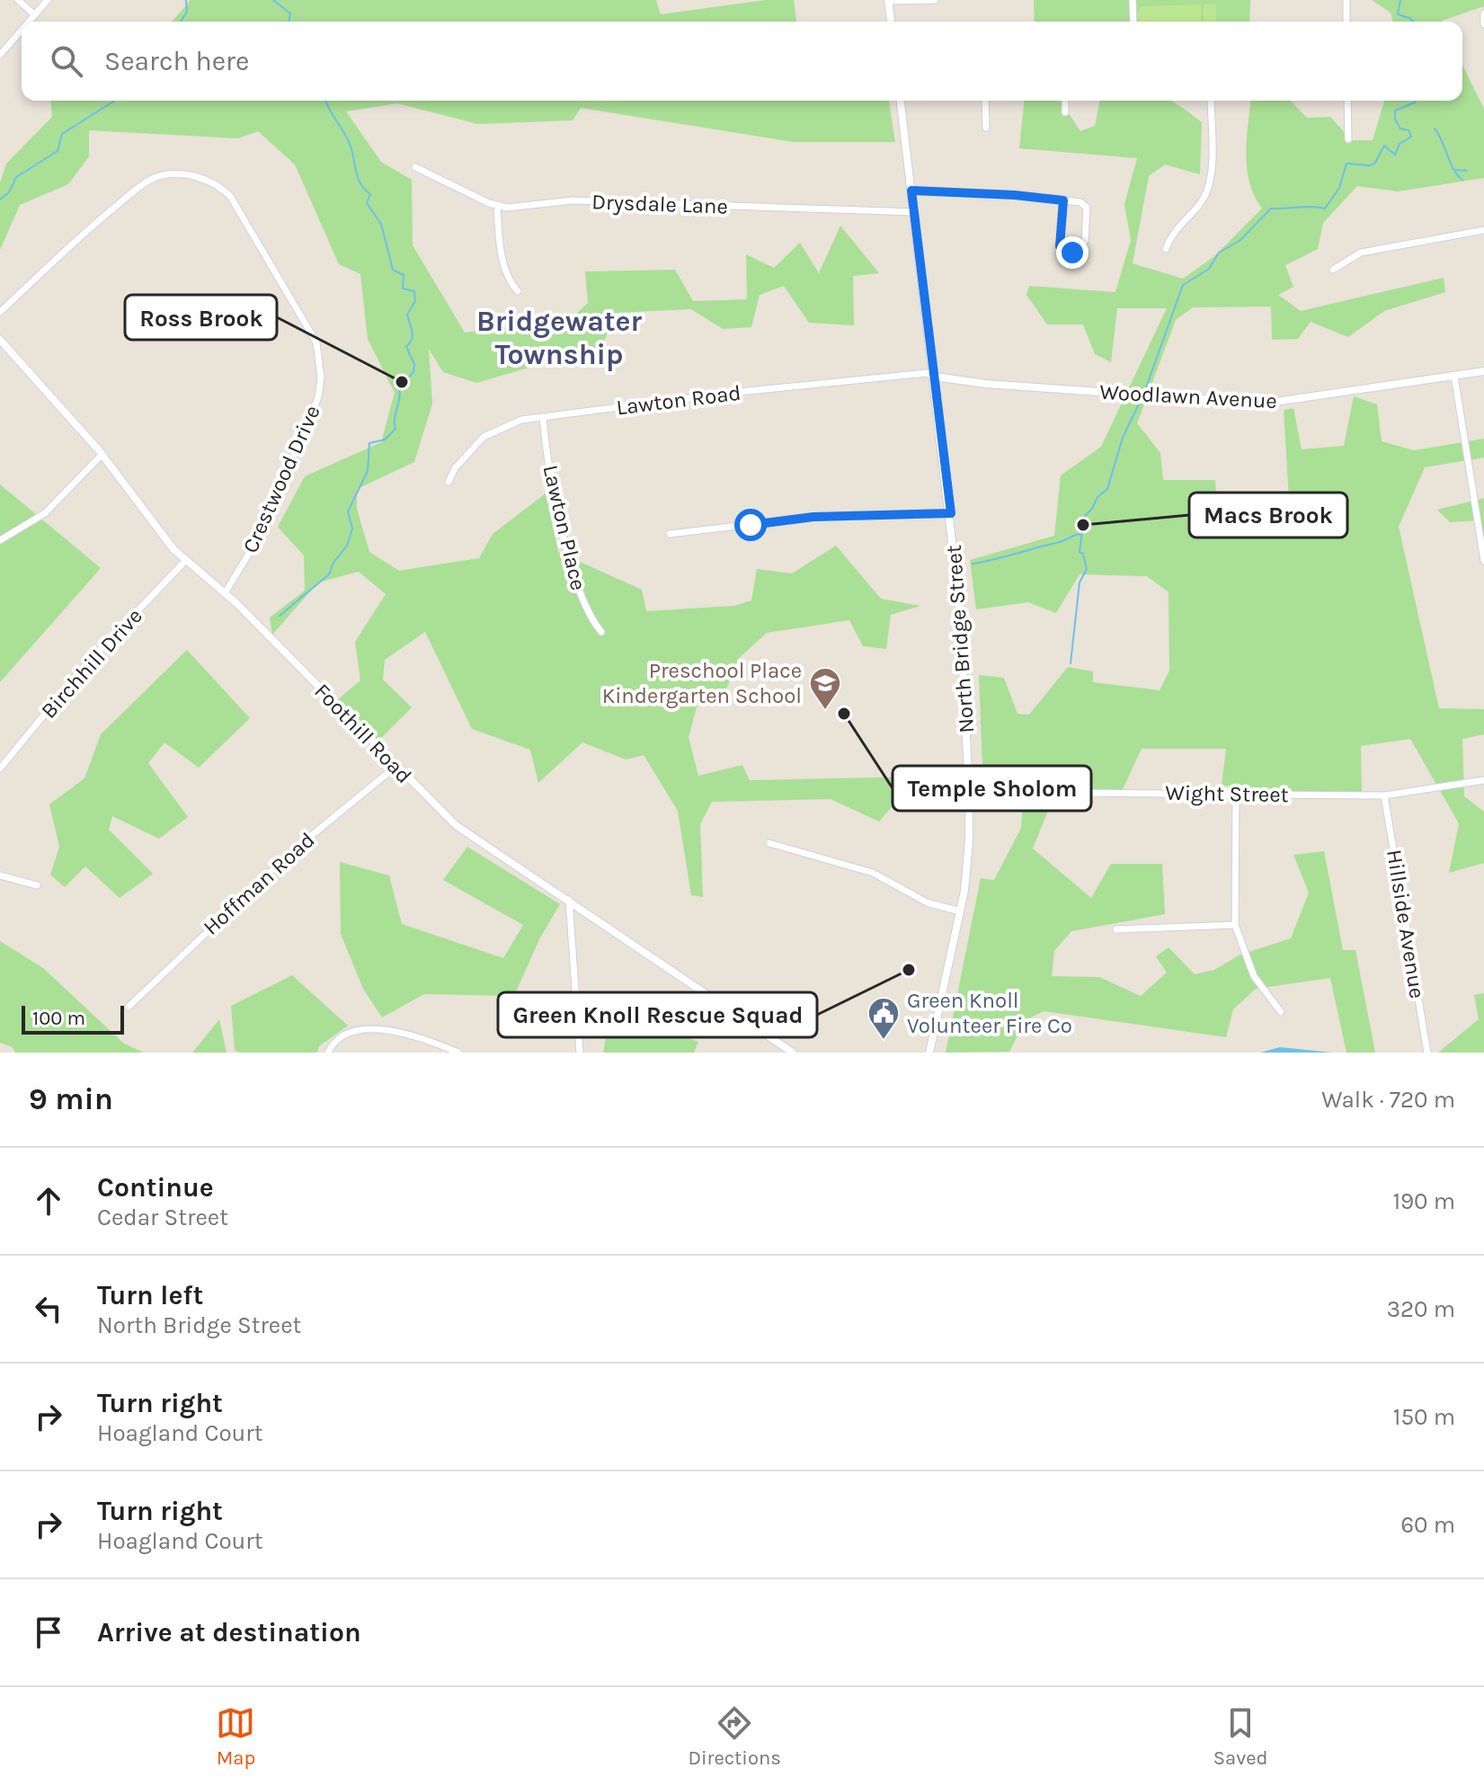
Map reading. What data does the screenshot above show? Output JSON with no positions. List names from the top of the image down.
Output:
{
  "streets": {
    "street": [
      "Drysdale Lane",
      "Woodlawn Avenue",
      "Lawton Road",
      "Crestwood Drive",
      "Lawton Place",
      "North Bridge Street",
      "Birchhill Drive",
      "Foothill Road",
      "Wight Street",
      "Hoffman Road",
      "Hillside Avenue"
    ]
  },
  "crossings": [
    ["Drysdale Lane", "North Bridge Street"],
    ["Woodlawn Avenue", "Lawton Road"],
    ["Woodlawn Avenue", "North Bridge Street"],
    ["Lawton Road", "Lawton Place"],
    ["Lawton Road", "North Bridge Street"],
    ["Crestwood Drive", "Foothill Road"],
    ["North Bridge Street", "Wight Street"],
    ["Birchhill Drive", "Foothill Road"],
    ["Foothill Road", "Hoffman Road"],
    ["Wight Street", "Hillside Avenue"]
  ],
  "districts": ["Bridgewater Township"],
  "places": {
    "other": [
      "Ross Brook",
      "Macs Brook",
      "Temple Sholom",
      "Green Knoll Rescue Squad"
    ],
    "school or university": ["Preschool Place Kindergarten School"],
    "public building": ["Green Knoll Volunteer Fire Co"]
  },
  "scale_bar": "100 m",
  "page": {
    "search": "Search here",
    "scale": "100 m",
    "heading": ["9 min", "Walk · 720 m"],
    "list": [
      ["Continue", "Cedar Street", "190 m"],
      ["Turn left", "North Bridge Street", "320 m"],
      ["Turn right", "Hoagland Court", "150 m"],
      ["Turn right", "Hoagland Court", "60 m"],
      "Arrive at destination"
    ],
    "nav": ["Map", "Directions", "Saved"]
  }
}
